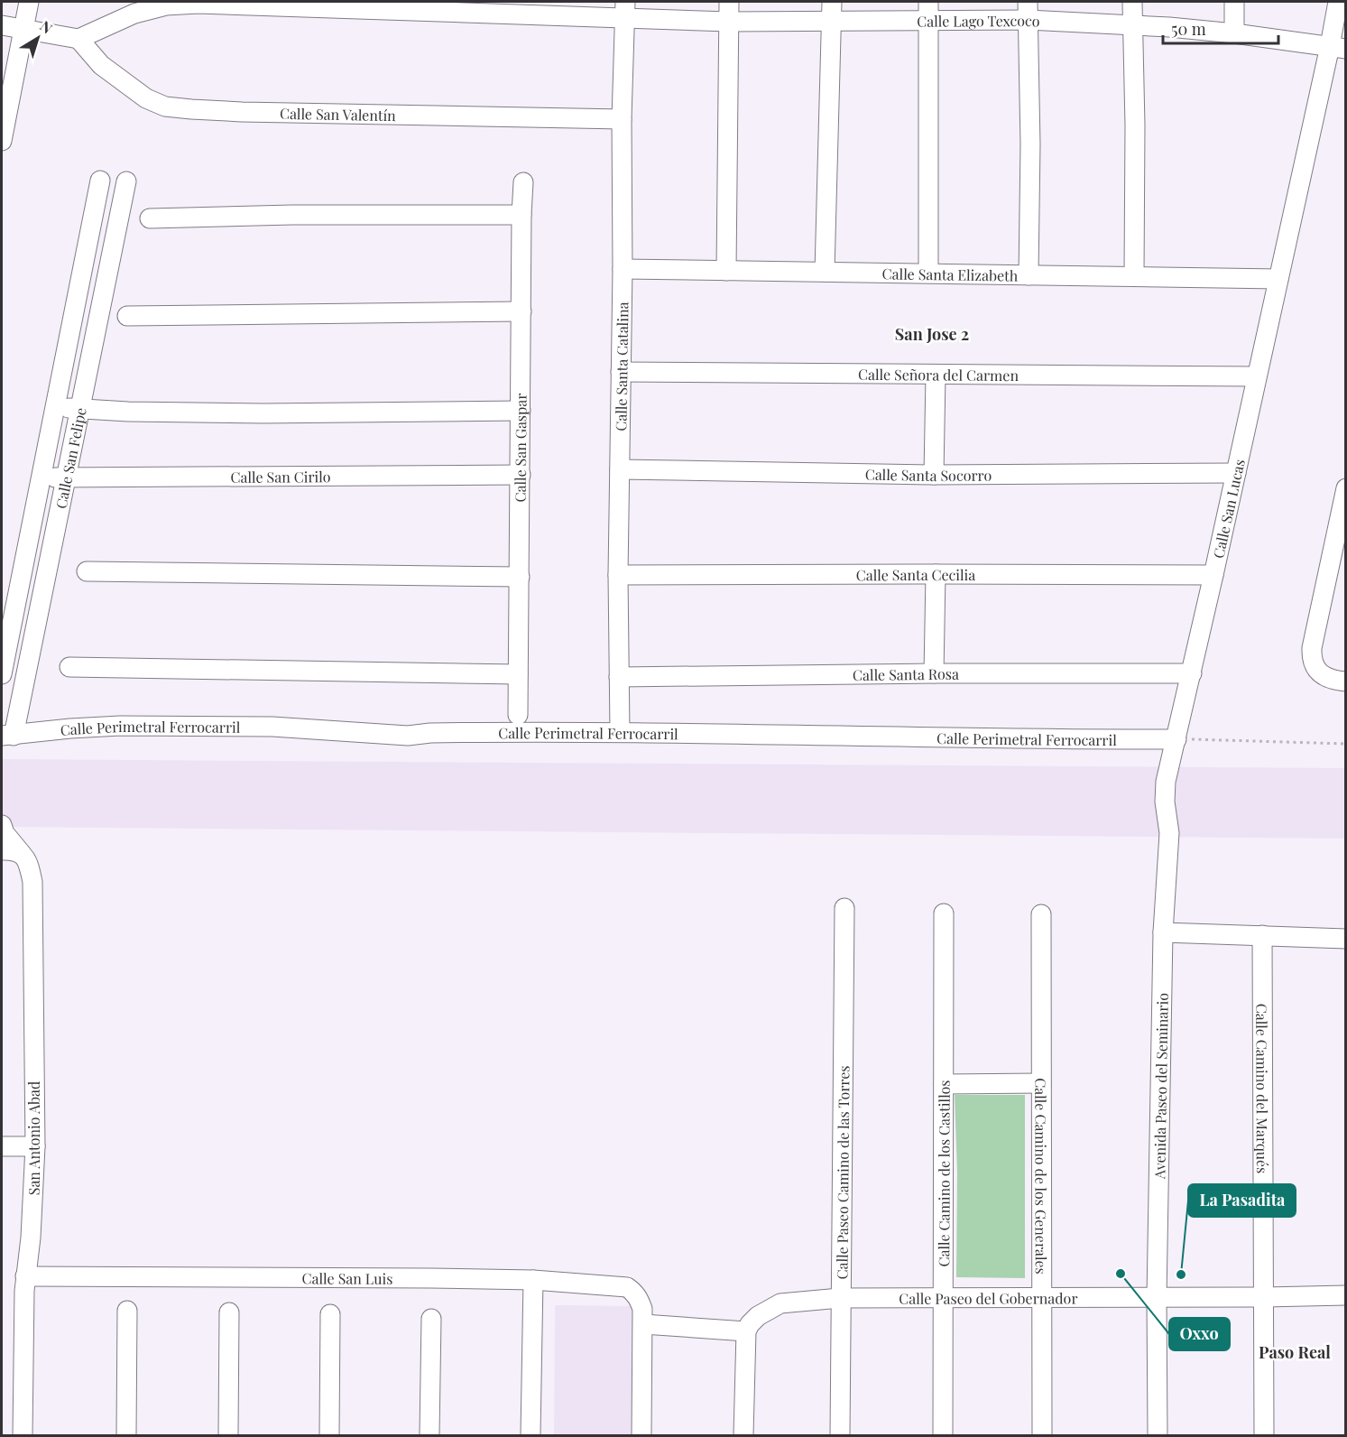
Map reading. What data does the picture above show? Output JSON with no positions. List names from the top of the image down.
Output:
{
  "streets": {
    "street": [
      "Calle Lago Texcoco",
      "Calle San Valentín",
      "Calle Santa Elizabeth",
      "Calle Santa Catalina",
      "Calle Señora del Carmen",
      "Calle San Gaspar",
      "Calle San Felipe",
      "Calle Santa Socorro",
      "Calle San Cirilo",
      "Calle San Lucas",
      "Calle Santa Cecilia",
      "Calle Santa Rosa",
      "Calle Perimetral Ferrocarril",
      "Avenida Paseo del Seminario",
      "Calle Camino del Marqués",
      "San Antonio Abad",
      "Calle Paseo Camino de las Torres",
      "Calle Camino de los Castillos",
      "Calle Camino de los Generales",
      "Calle San Luis",
      "Calle Paseo del Gobernador"
    ]
  },
  "crossings": [
    ["Calle Lago Texcoco", "Calle San Valentín"],
    ["Calle Lago Texcoco", "Calle Santa Catalina"],
    ["Calle Lago Texcoco", "Calle San Lucas"],
    ["Calle San Valentín", "Calle Santa Catalina"],
    ["Calle Santa Elizabeth", "Calle Santa Catalina"],
    ["Calle Santa Elizabeth", "Calle San Lucas"],
    ["Calle Santa Catalina", "Calle Señora del Carmen"],
    ["Calle Santa Catalina", "Calle Santa Socorro"],
    ["Calle Santa Catalina", "Calle Santa Cecilia"],
    ["Calle Santa Catalina", "Calle Santa Rosa"],
    ["Calle Santa Catalina", "Calle Perimetral Ferrocarril"],
    ["Calle Señora del Carmen", "Calle San Lucas"],
    ["Calle San Gaspar", "Calle San Cirilo"],
    ["Calle San Felipe", "Calle San Cirilo"],
    ["Calle San Felipe", "Calle Perimetral Ferrocarril"],
    ["Calle Santa Socorro", "Calle San Lucas"],
    ["Calle San Lucas", "Calle Santa Cecilia"],
    ["Calle San Lucas", "Calle Santa Rosa"],
    ["Calle San Lucas", "Calle Perimetral Ferrocarril"],
    ["Calle San Lucas", "Avenida Paseo del Seminario"],
    ["Calle Perimetral Ferrocarril", "Avenida Paseo del Seminario"],
    ["Avenida Paseo del Seminario", "Calle Paseo del Gobernador"],
    ["Calle Camino del Marqués", "Calle Paseo del Gobernador"],
    ["San Antonio Abad", "Calle San Luis"],
    ["Calle Paseo Camino de las Torres", "Calle Paseo del Gobernador"],
    ["Calle Camino de los Castillos", "Calle Paseo del Gobernador"],
    ["Calle Camino de los Generales", "Calle Paseo del Gobernador"]
  ],
  "districts": ["San Jose 2", "Paso Real"],
  "places": ["Oxxo", "La Pasadita"],
  "scale_bar": "50 m",
  "north": "top right"
}
